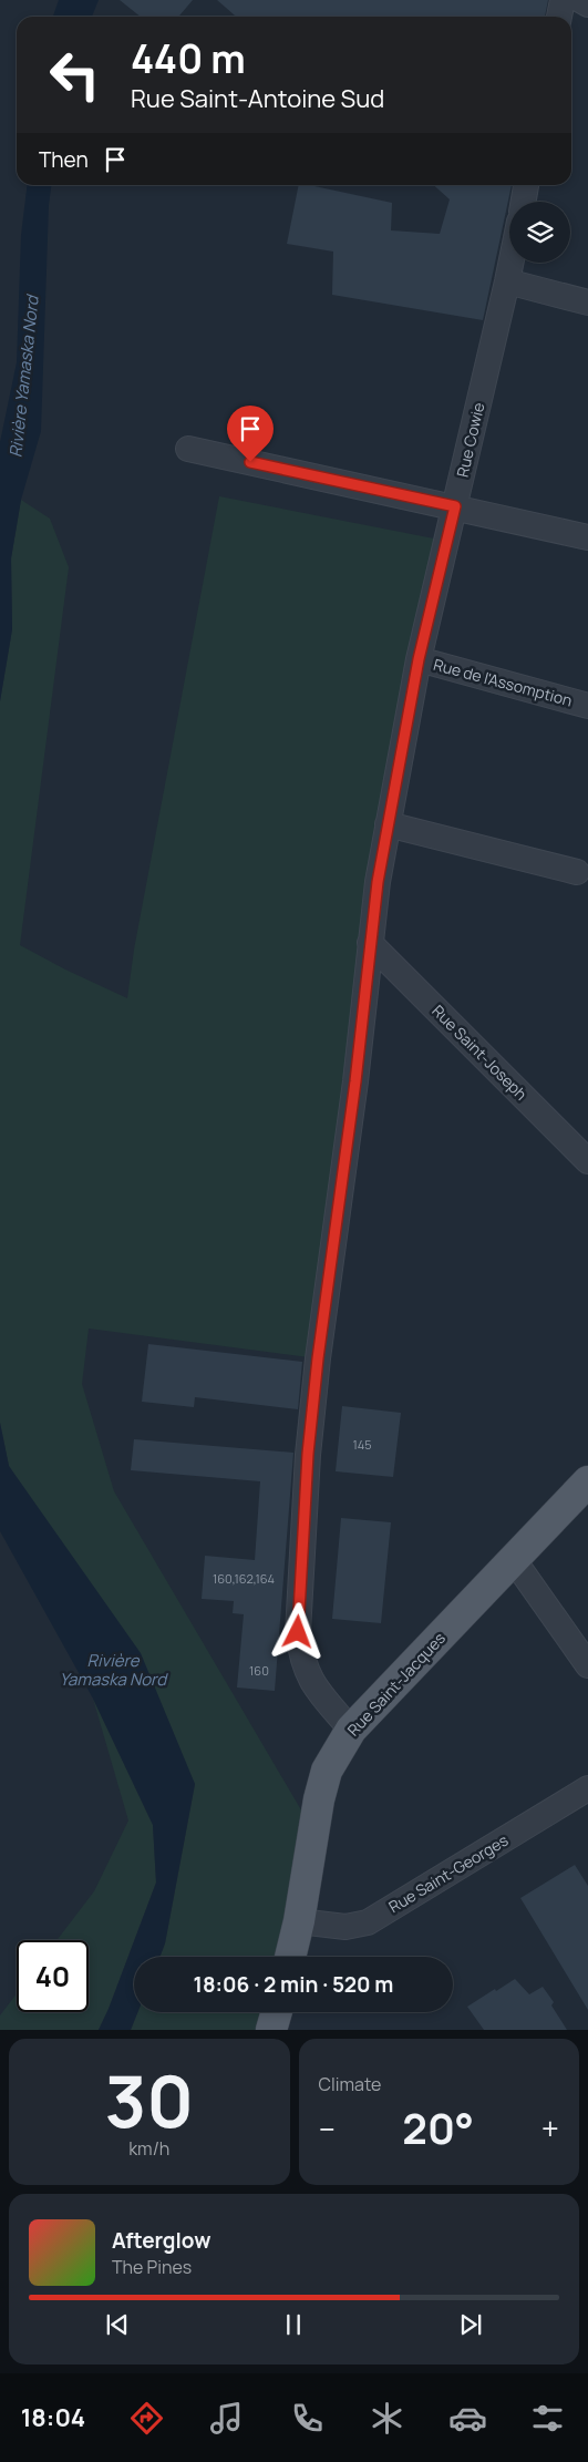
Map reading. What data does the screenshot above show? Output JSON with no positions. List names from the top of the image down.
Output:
{
  "streets": {
    "main road": ["Rue Saint-Jacques"],
    "street": [
      "Rue Cowie",
      "Rue de l'Assomption",
      "Rue Saint-Joseph",
      "Rue Saint-Georges"
    ]
  },
  "crossings": [
    ["Rue Cowie", "Rue de l'Assomption"],
    ["Rue Cowie", "Rue Saint-Joseph"],
    ["Rue Cowie", "Rue Saint-Jacques"],
    ["Rue Saint-Jacques", "Rue Saint-Georges"]
  ],
  "water": ["Rivière Yamaska Nord"],
  "house_numbers": ["145", "160,162,164", "160"],
  "page": {
    "turn": ["440 m", "Rue Saint-Antoine Sud"],
    "then": "Then",
    "limit": "40",
    "trip": "18:06 · 2 min · 520 m",
    "tile": [
      ["30", "km/h"],
      "Climate"
    ],
    "heat": ["−", "20°", "+"],
    "song": ["Afterglow", "The Pines"],
    "tabs": "18:04"
  }
}
